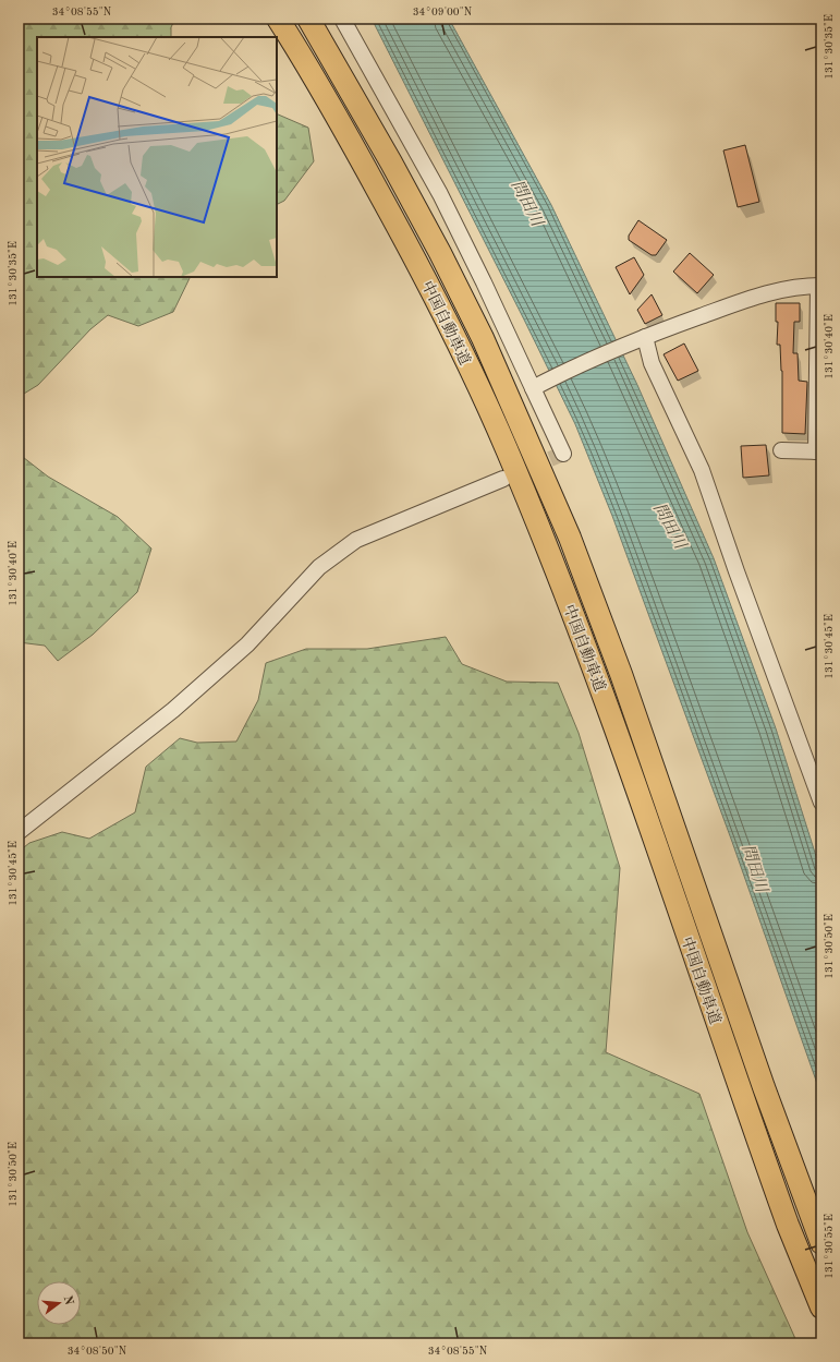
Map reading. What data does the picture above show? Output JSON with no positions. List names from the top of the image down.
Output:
{
  "streets": {
    "highway": ["中国自動車道"]
  },
  "water": ["問田川"],
  "north": "right",
  "coordinates": [
    "34°08'55\"N",
    "34°09'00\"N",
    "131°30'35\"E",
    "131°30'40\"E",
    "131°30'45\"E",
    "131°30'50\"E",
    "131°30'55\"E",
    "34°08'50\"N"
  ]
}
